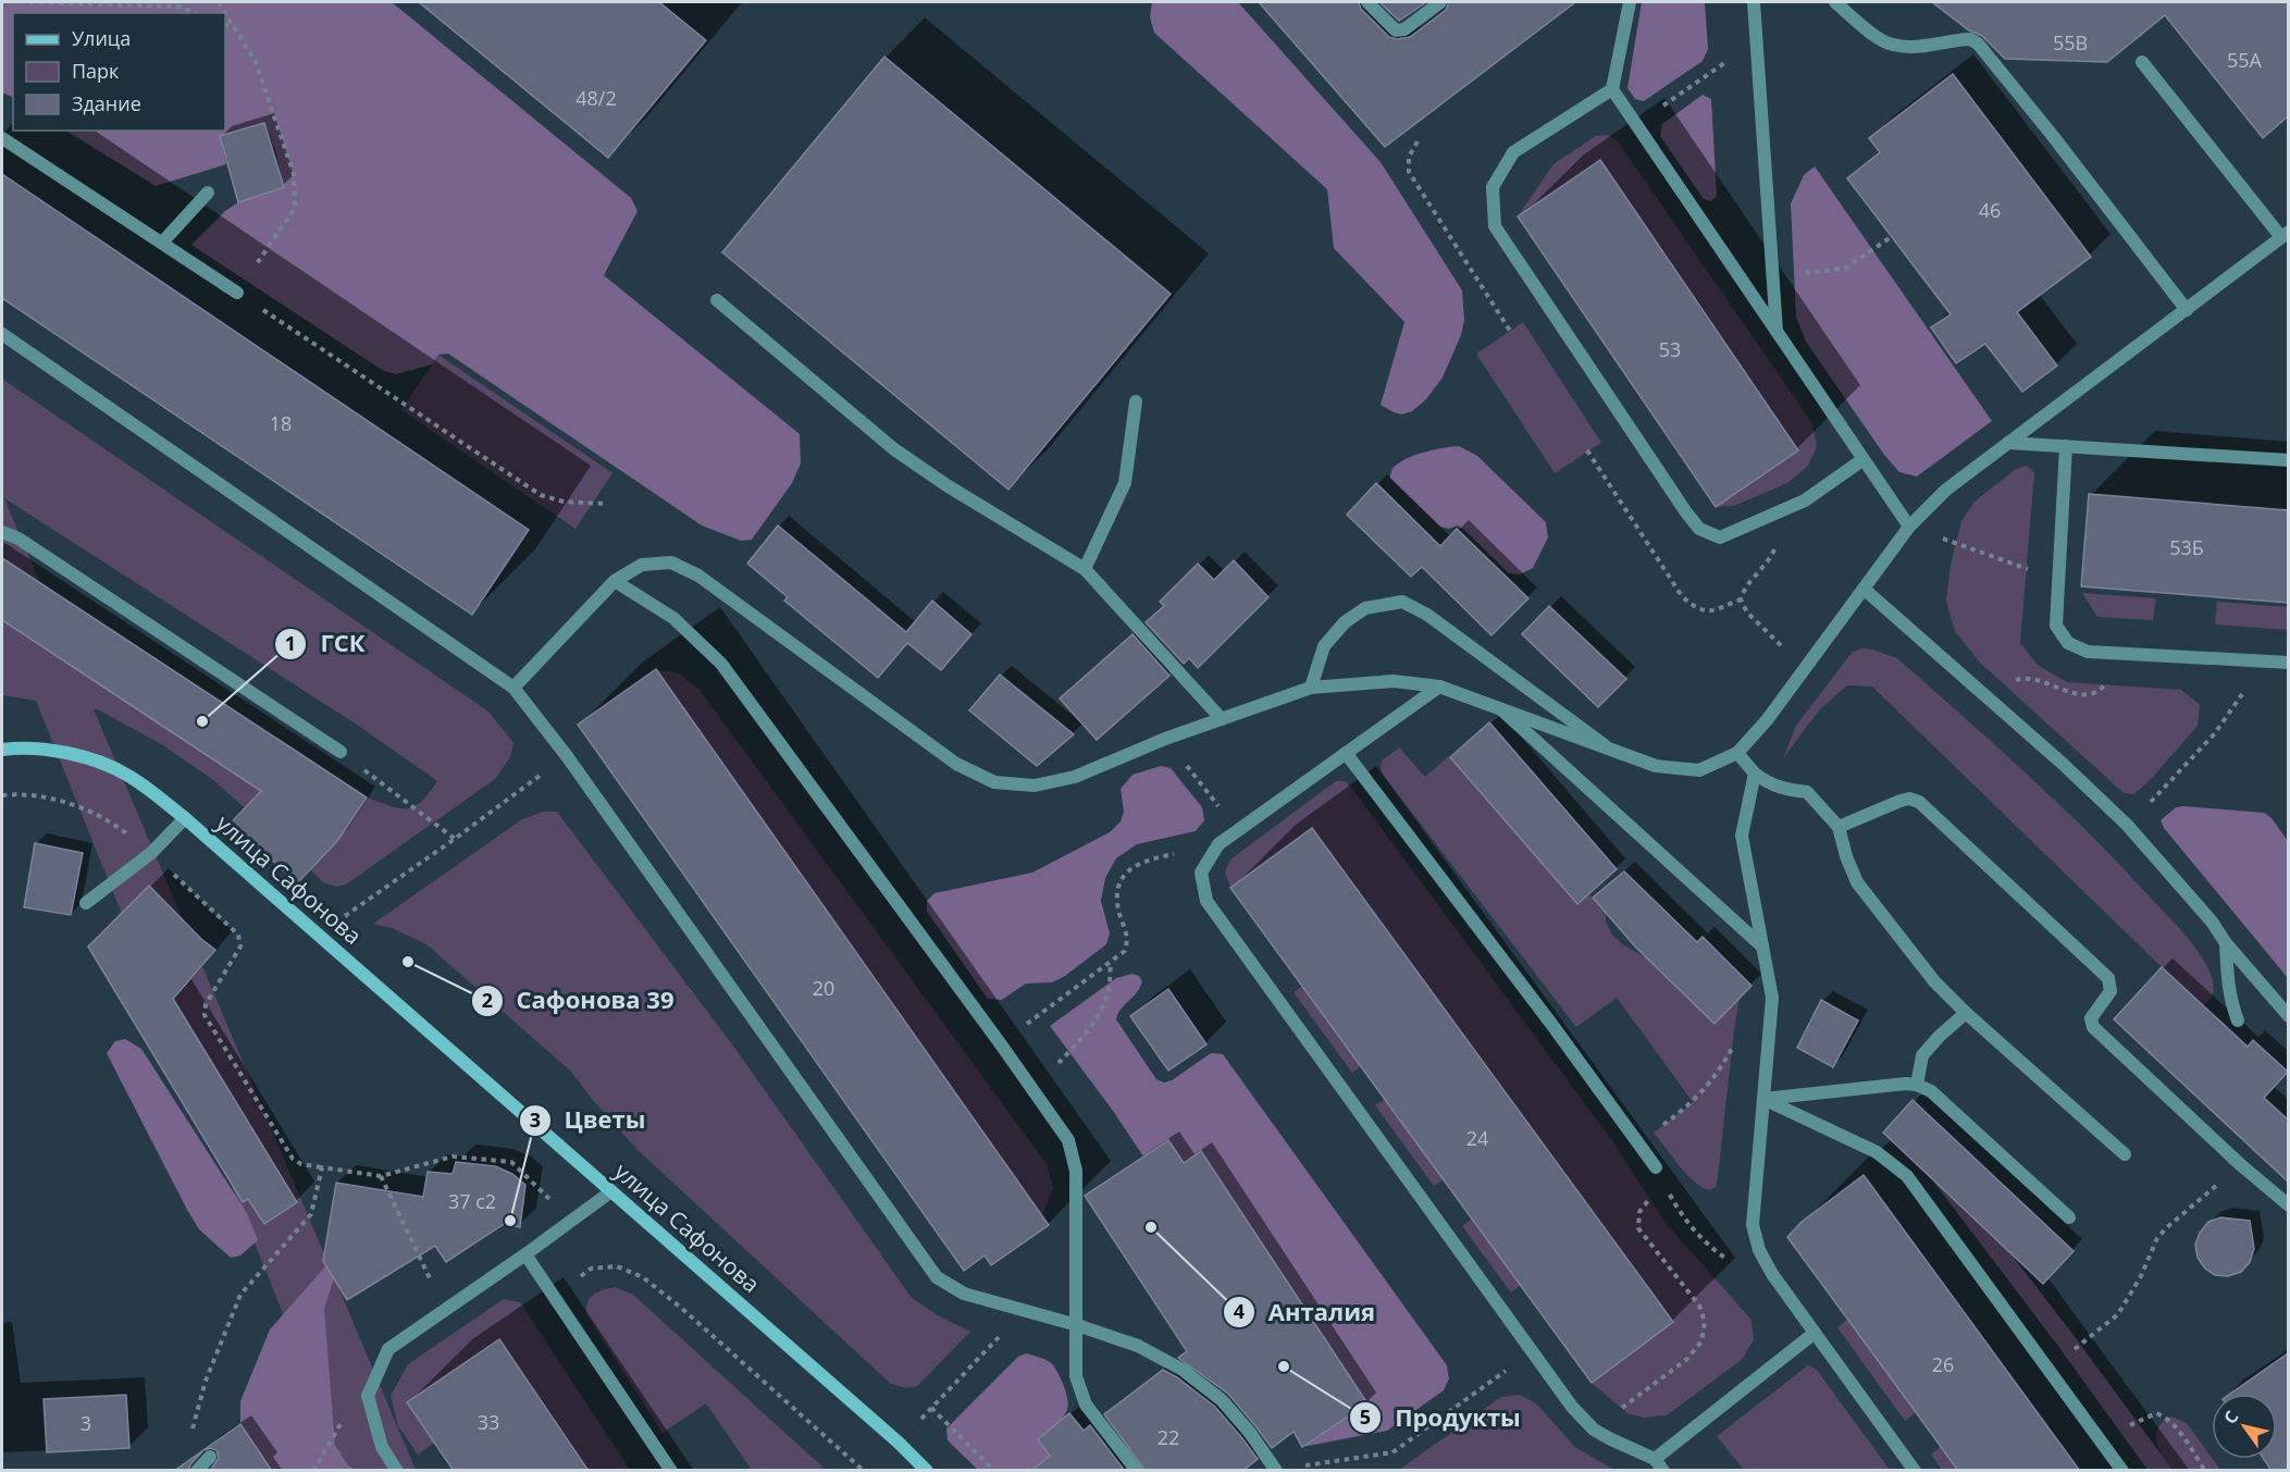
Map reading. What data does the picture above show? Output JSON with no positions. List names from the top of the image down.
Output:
{
  "streets": {
    "main road": ["улица Сафонова"]
  },
  "places": [
    "ГСК",
    "Сафонова 39",
    "Цветы",
    "Анталия",
    "Продукты"
  ],
  "house_numbers": [
    "55В",
    "55А",
    "48/2",
    "46",
    "53",
    "18",
    "53Б",
    "20",
    "24",
    "37 с2",
    "26",
    "33",
    "3",
    "22"
  ],
  "legend": ["Улица", "Парк", "Здание"],
  "north": "top left"
}
